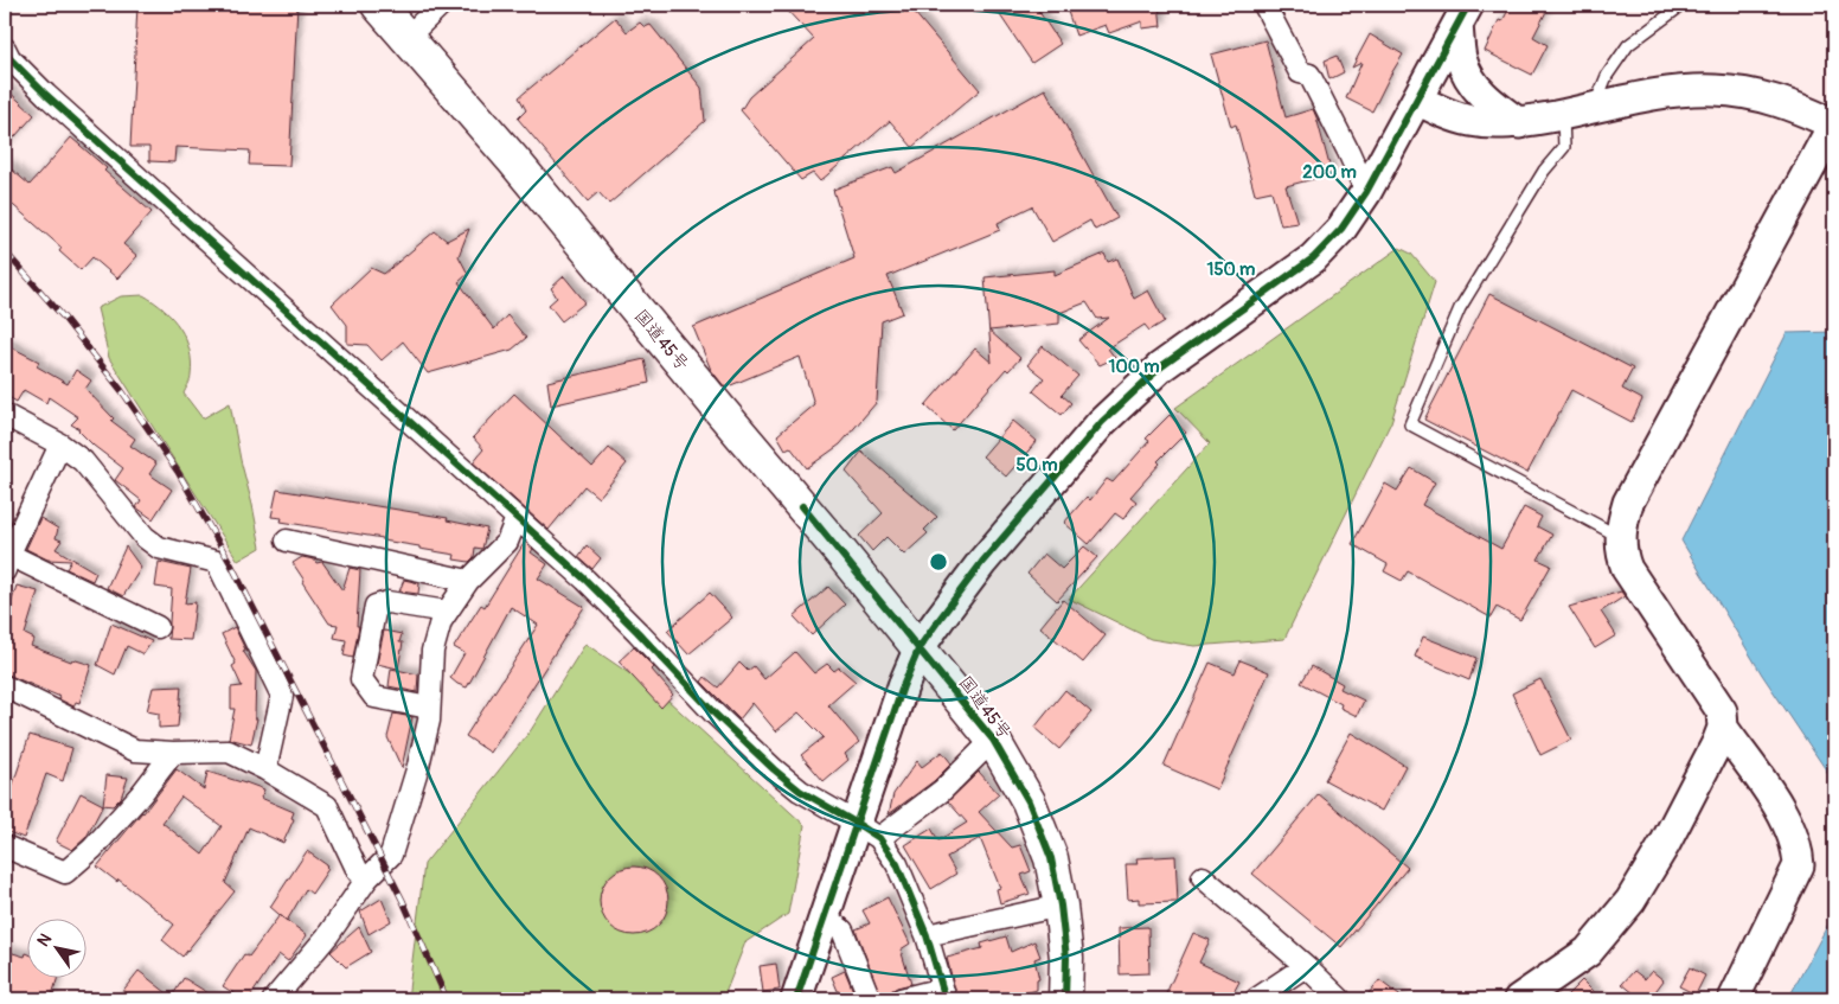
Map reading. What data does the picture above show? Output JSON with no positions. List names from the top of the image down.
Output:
{
  "streets": {
    "highway": ["国道45号"]
  },
  "north": "top left",
  "rings": [
    "200 m",
    "150 m",
    "100 m",
    "50 m"
  ]
}
